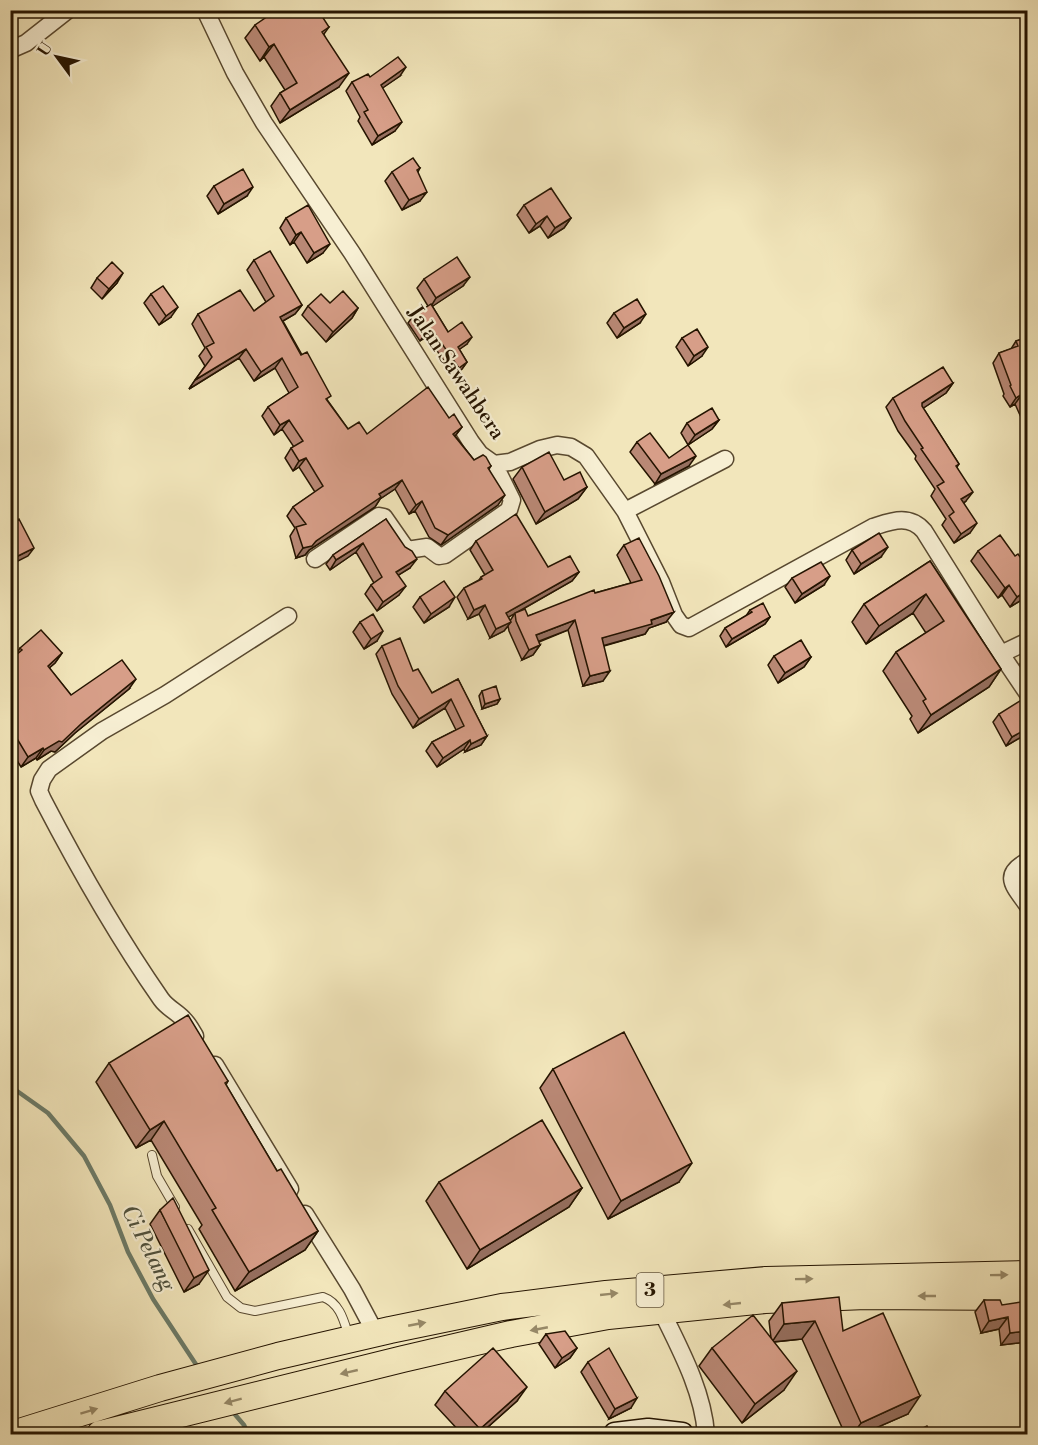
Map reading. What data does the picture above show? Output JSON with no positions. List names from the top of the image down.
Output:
{
  "streets": {
    "main road": ["3"],
    "street": ["Jalan Sawahbera"]
  },
  "water": ["Ci Pelang"],
  "north": "top left"
}
